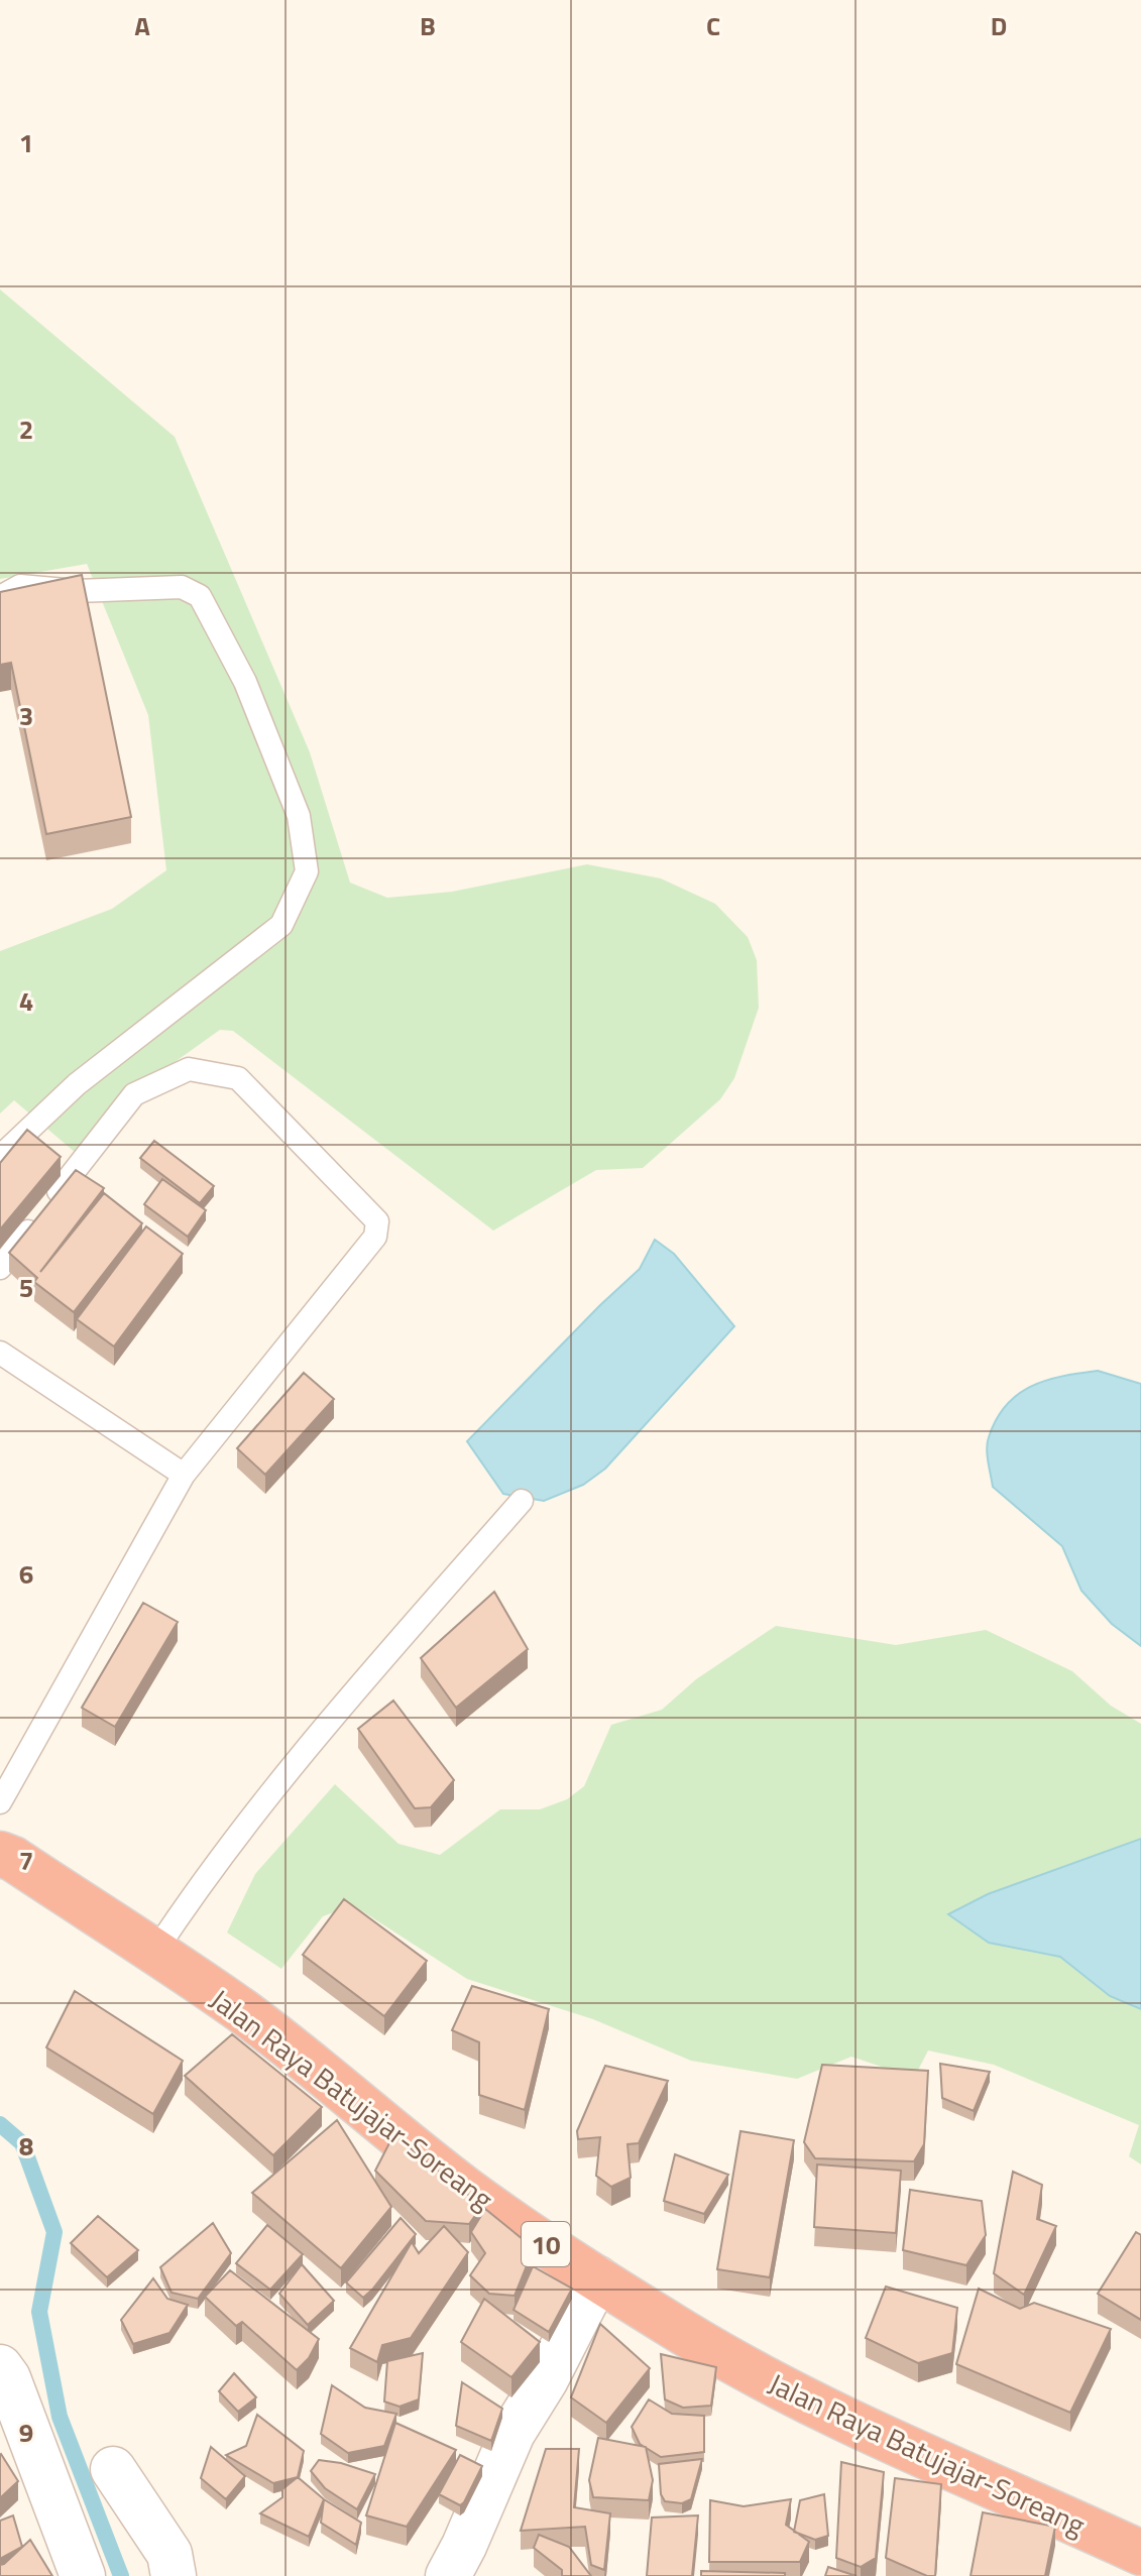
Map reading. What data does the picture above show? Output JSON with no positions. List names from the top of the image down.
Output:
{
  "streets": {
    "highway": ["Jalan Raya Batujajar-Soreang", "10"]
  },
  "grid": {
    "columns": [
      "A",
      "B",
      "C",
      "D"
    ],
    "rows": [
      "1",
      "2",
      "3",
      "4",
      "5",
      "6",
      "7",
      "8",
      "9"
    ]
  }
}
